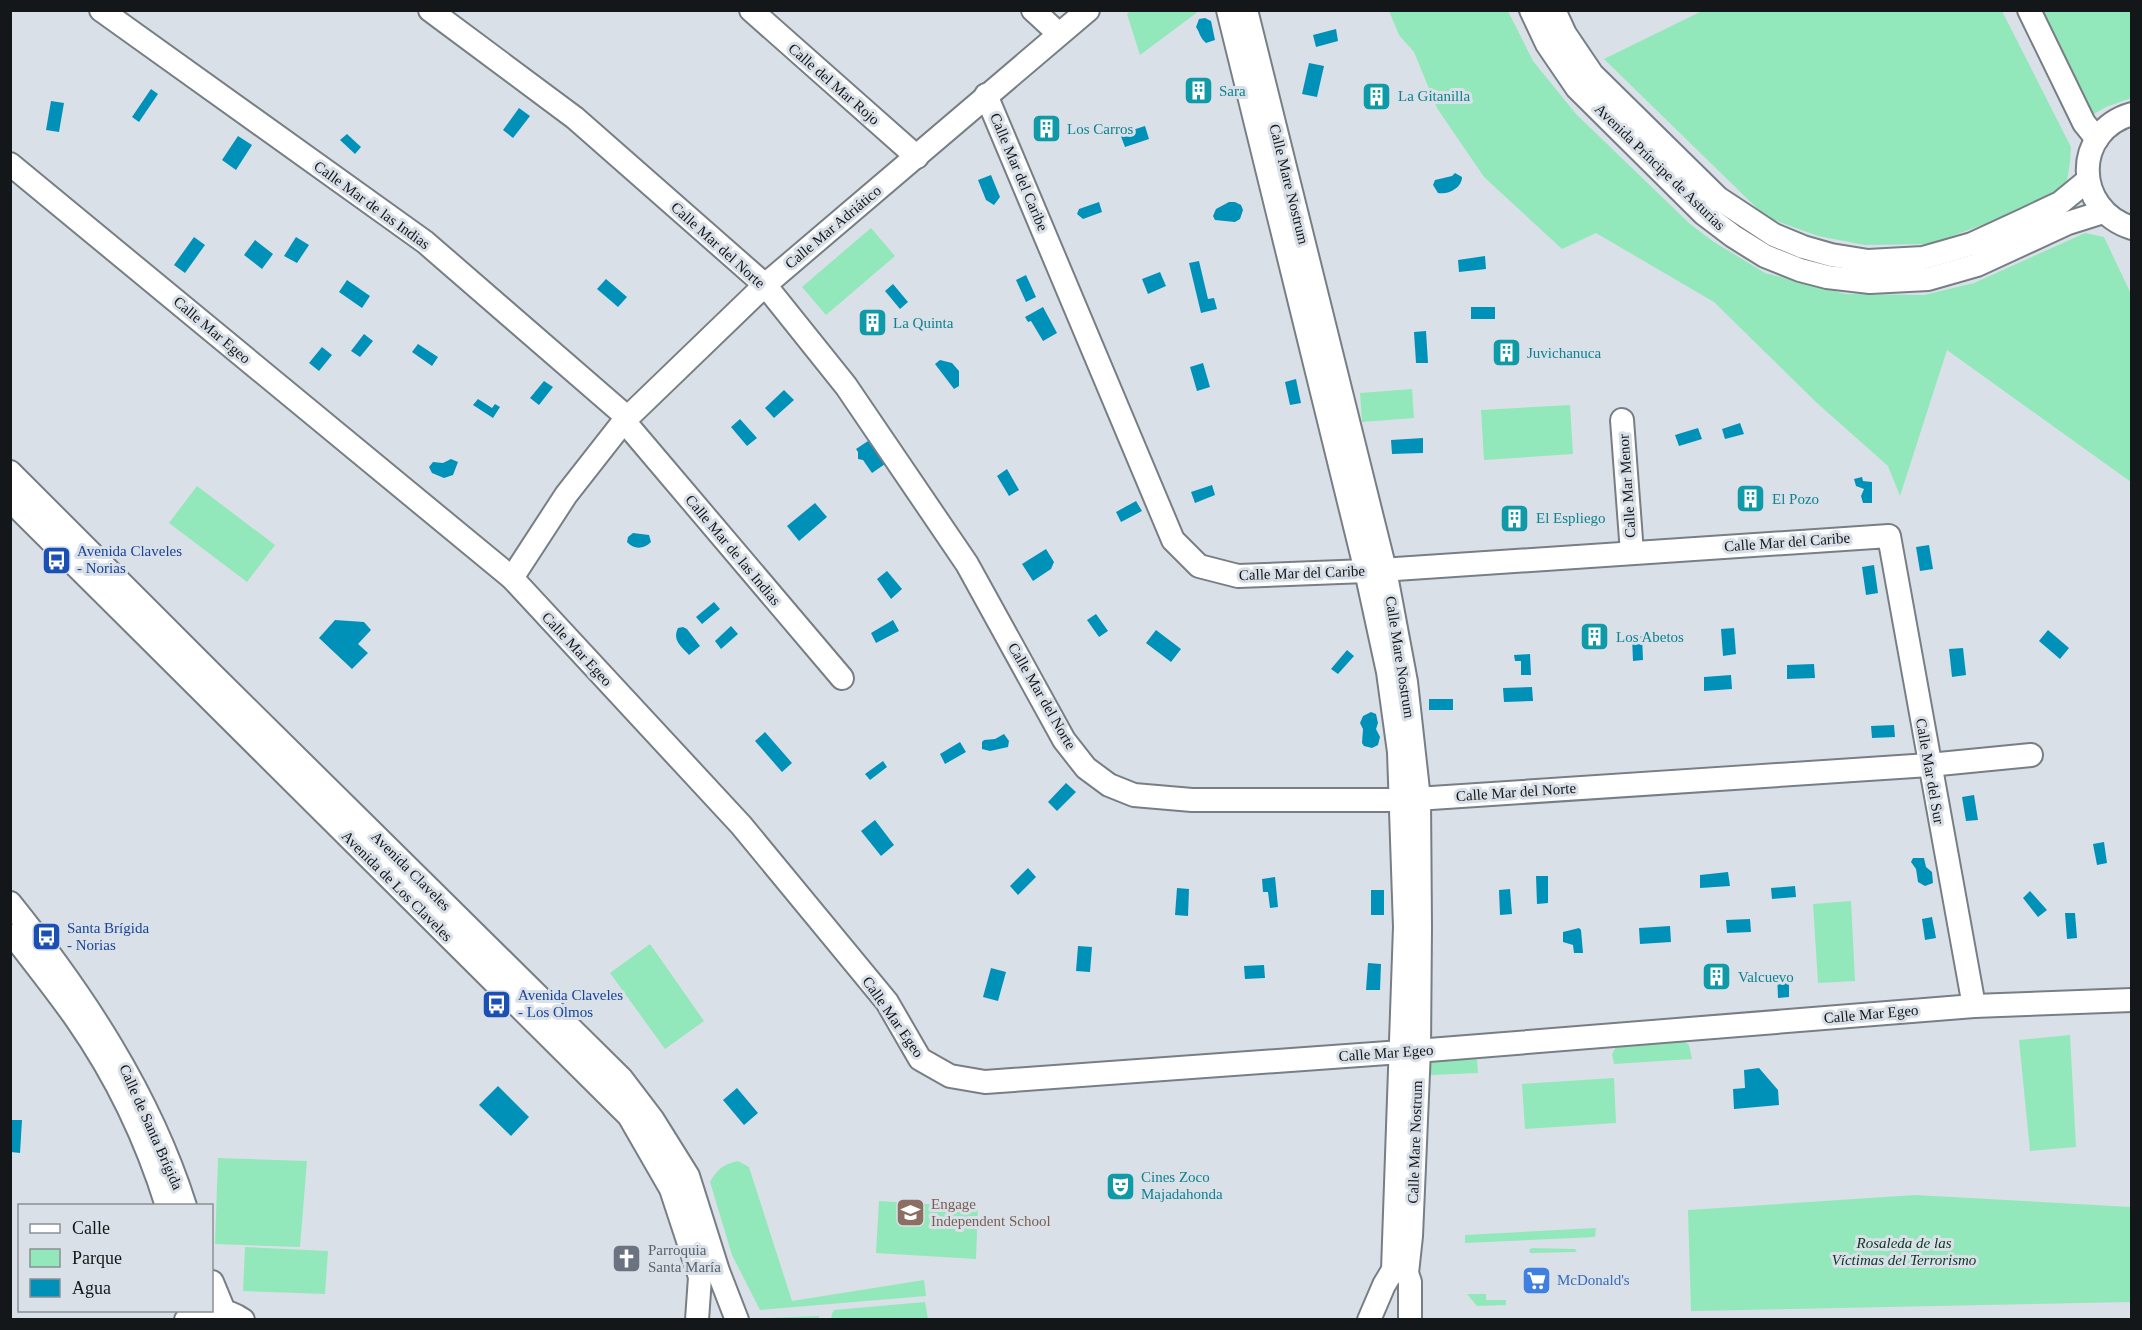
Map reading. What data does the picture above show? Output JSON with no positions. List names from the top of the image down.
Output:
{
  "streets": {
    "street": [
      "Calle del Mar Rojo",
      "Avenida Príncipe de Asturias",
      "Calle Mar del Caribe",
      "Calle Mare Nostrum",
      "Calle Mar de las Indias",
      "Calle Mar Adriático",
      "Calle Mar del Norte",
      "Calle Mar Egeo",
      "Calle Mar Menor",
      "Calle Mar del Sur",
      "Avenida Claveles",
      "Avenida de Los Claveles",
      "Calle de Santa Brígida"
    ]
  },
  "crossings": [
    ["Calle del Mar Rojo", "Calle Mar Adriático"],
    ["Calle Mar del Caribe", "Calle Mare Nostrum"],
    ["Calle Mar del Caribe", "Calle Mar Adriático"],
    ["Calle Mar del Caribe", "Calle Mar Menor"],
    ["Calle Mar del Caribe", "Calle Mar del Sur"],
    ["Calle Mare Nostrum", "Calle Mar del Norte"],
    ["Calle Mare Nostrum", "Calle Mar Egeo"],
    ["Calle Mar de las Indias", "Calle Mar Adriático"],
    ["Calle Mar Adriático", "Calle Mar del Norte"],
    ["Calle Mar Adriático", "Calle Mar Egeo"],
    ["Calle Mar del Norte", "Calle Mar del Sur"],
    ["Calle Mar Egeo", "Calle Mar del Sur"]
  ],
  "parks": ["Rosaleda de las Víctimas del Terrorismo"],
  "places": {
    "building": [
      "Sara",
      "La Gitanilla",
      "Los Carros",
      "La Quinta",
      "Juvichanuca",
      "El Pozo",
      "El Espliego",
      "Los Abetos",
      "Valcuevo"
    ],
    "bus stop": ["Avenida Claveles - Norias", "Santa Brígida - Norias", "Avenida Claveles - Los Olmos"],
    "theatre": ["Cines Zoco Majadahonda"],
    "school or university": ["Engage Independent School"],
    "church": ["Parroquia Santa María"],
    "supermarket": ["McDonald's"]
  },
  "legend": ["Calle", "Parque", "Agua"]
}
